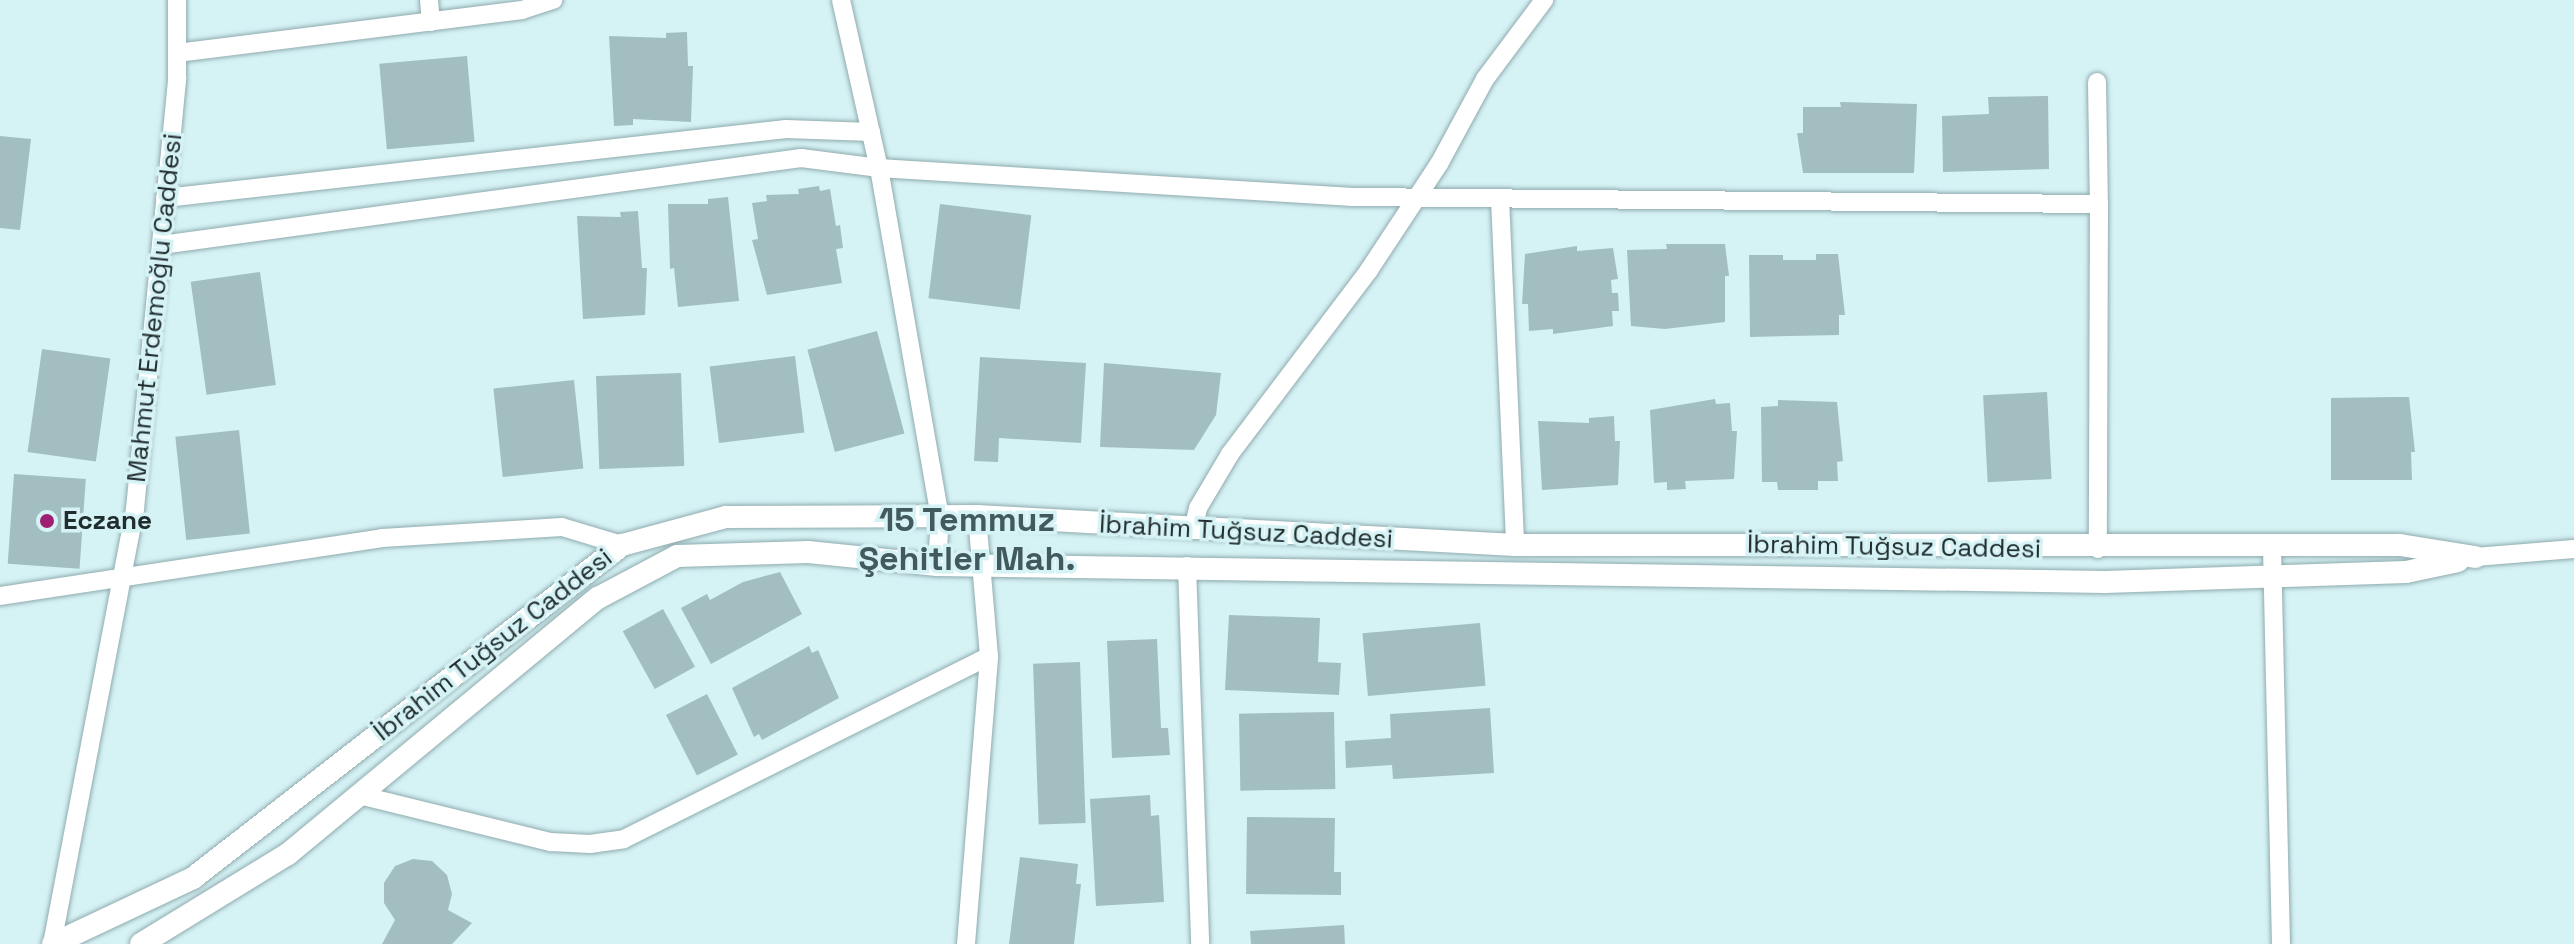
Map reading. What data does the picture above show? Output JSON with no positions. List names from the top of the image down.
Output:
{
  "streets": {
    "street": ["Mahmut Erdemoğlu Caddesi", "İbrahim Tuğsuz Caddesi"]
  },
  "crossings": [
    ["Mahmut Erdemoğlu Caddesi", "İbrahim Tuğsuz Caddesi"]
  ],
  "districts": ["15 Temmuz Şehitler Mah."],
  "places": ["Eczane"]
}
